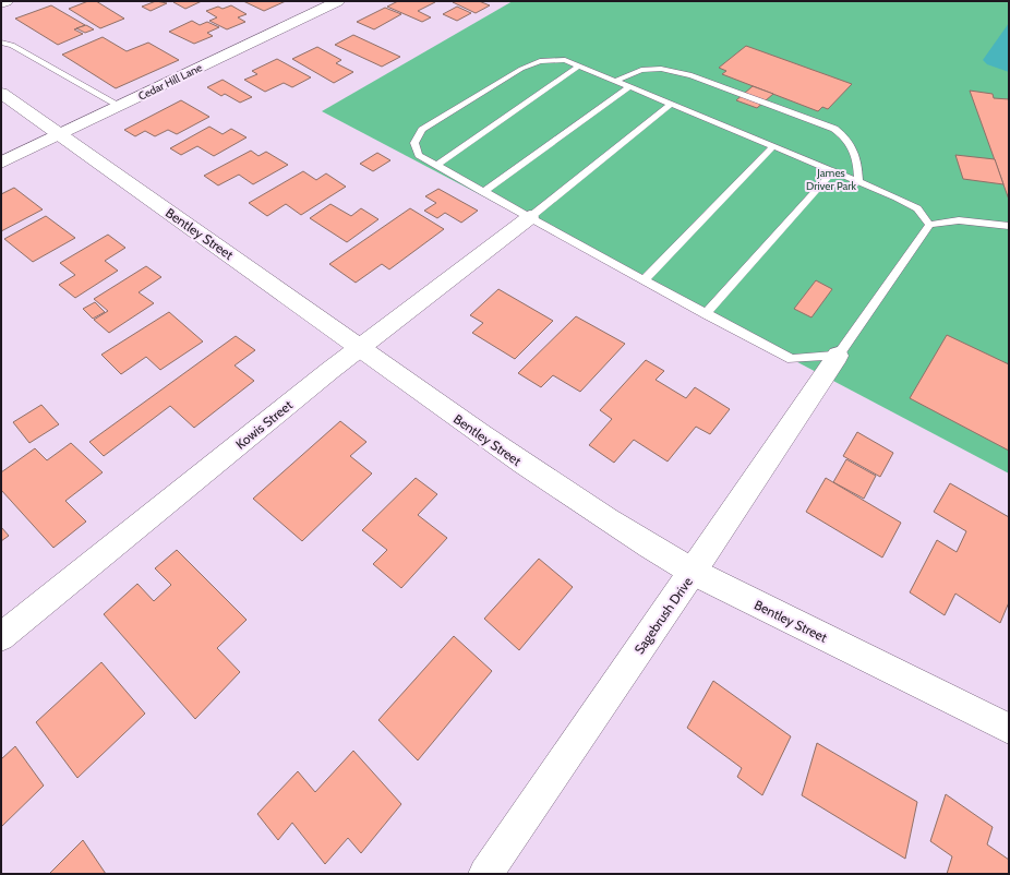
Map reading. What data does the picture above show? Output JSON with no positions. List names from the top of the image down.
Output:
{
  "streets": {
    "street": [
      "Cedar Hill Lane",
      "Bentley Street",
      "Kowis Street",
      "Sagebrush Drive"
    ]
  },
  "crossings": [
    ["Cedar Hill Lane", "Bentley Street"],
    ["Bentley Street", "Kowis Street"],
    ["Bentley Street", "Sagebrush Drive"]
  ],
  "parks": ["James Driver Park"]
}
